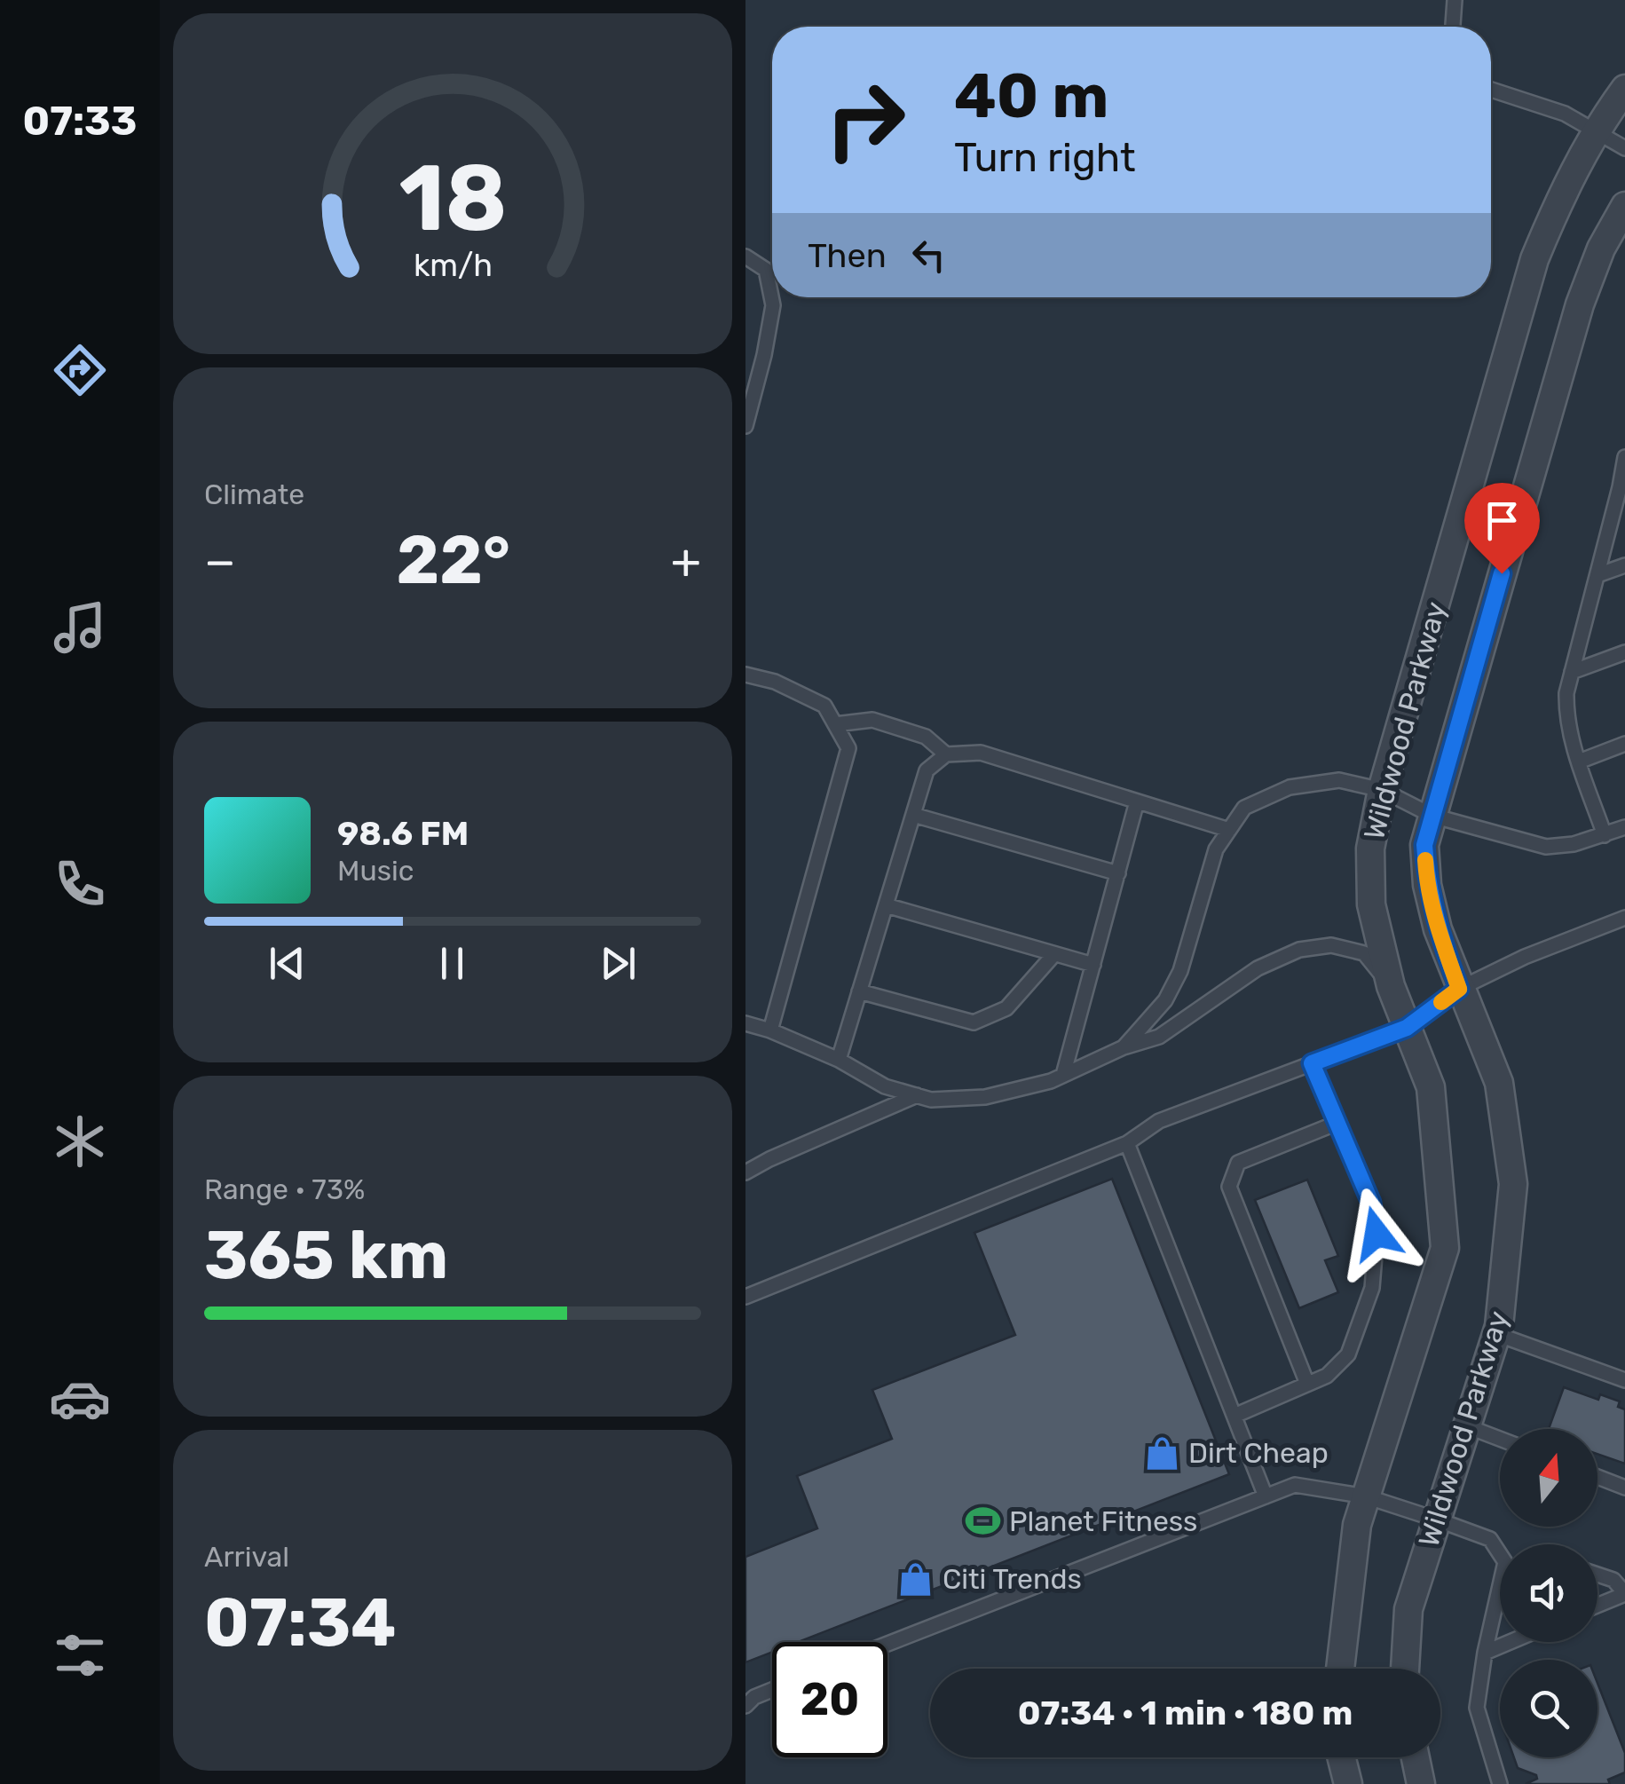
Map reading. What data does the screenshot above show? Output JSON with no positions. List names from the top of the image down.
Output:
{
  "streets": {
    "street": ["Wildwood Parkway"]
  },
  "places": {
    "shop": ["Dirt Cheap", "Citi Trends"],
    "sports": ["Planet Fitness"]
  },
  "north": "top",
  "page": {
    "tabs": "07:33",
    "turn": ["40 m", "Turn right"],
    "then": "Then",
    "tile": [
      "Climate",
      ["Range · 73%", "365 km"],
      ["Arrival", "07:34"]
    ],
    "heat": ["−", "22°", "+"],
    "song": ["98.6 FM", "Music"],
    "limit": "20",
    "trip": "07:34 · 1 min · 180 m",
    "gauge": ["18", "km/h"]
  }
}
